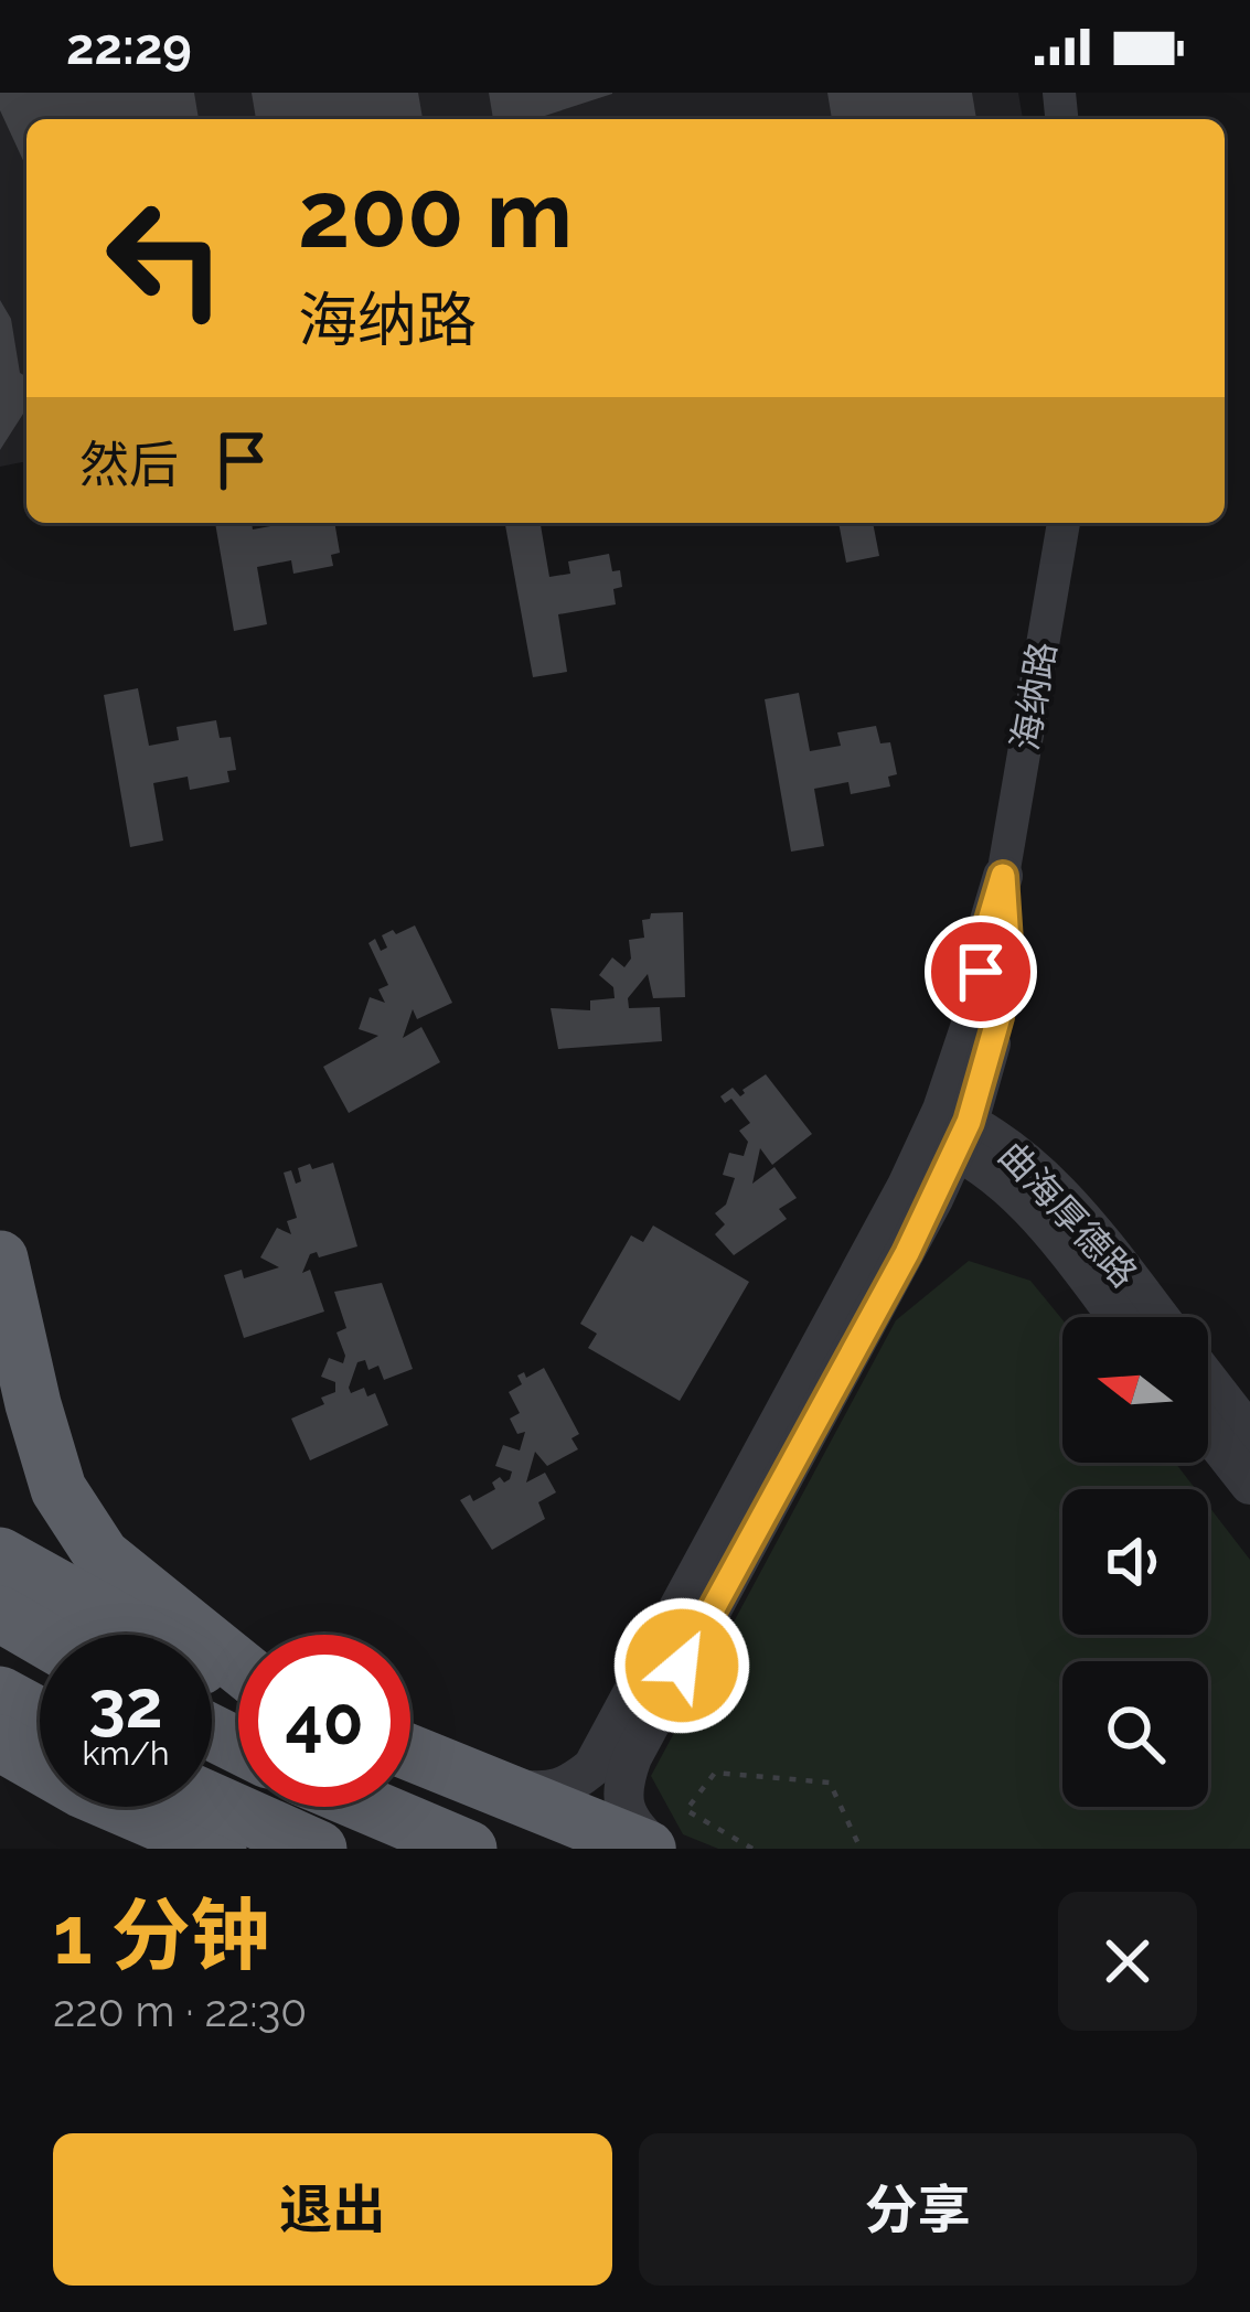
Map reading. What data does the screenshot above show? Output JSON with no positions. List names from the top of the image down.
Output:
{
  "streets": {
    "street": ["海纳路", "曲海厚德路"]
  },
  "crossings": [
    ["海纳路", "曲海厚德路"]
  ],
  "north": "left",
  "page": {
    "status": "22:29",
    "turn": ["200 m", "海纳路"],
    "then": "然后",
    "speed": "32 km/h",
    "limit": "40",
    "heading": ["1 分钟", "220 m · 22:30"],
    "buttons": ["退出", "分享"]
  }
}
